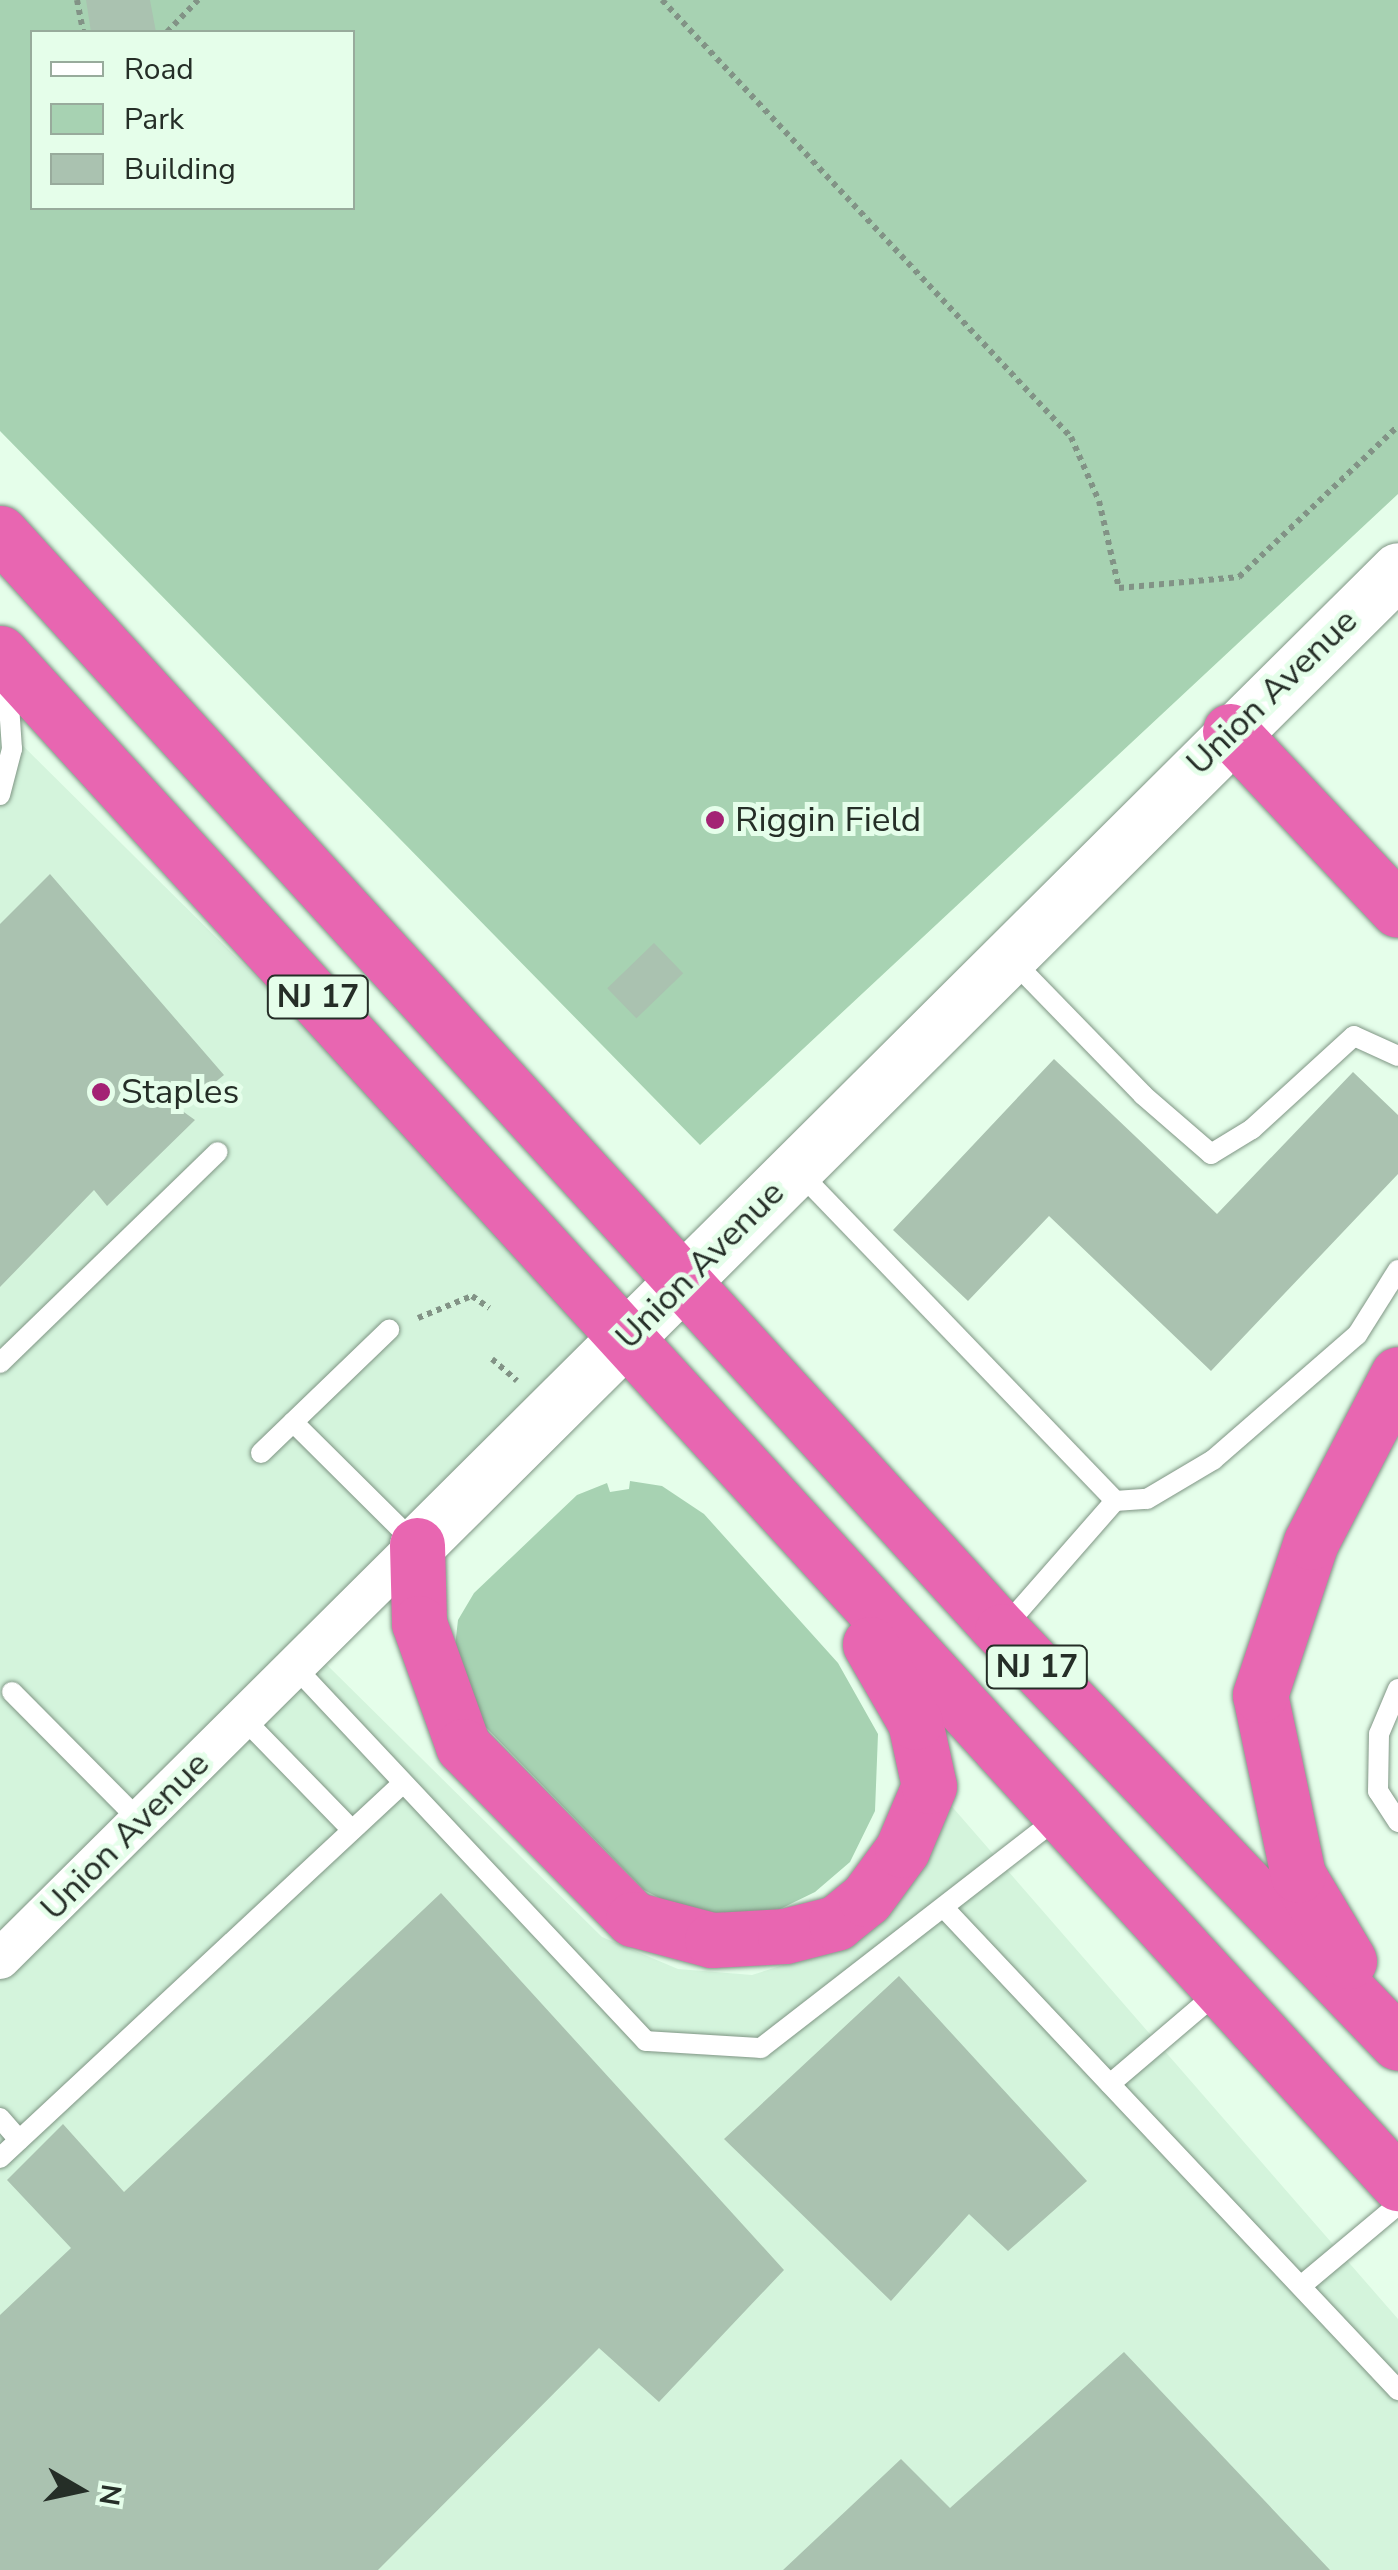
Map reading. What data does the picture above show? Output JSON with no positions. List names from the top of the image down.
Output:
{
  "streets": {
    "highway": ["NJ 17"],
    "street": ["Union Avenue"]
  },
  "crossings": [
    ["Union Avenue", "NJ 17"]
  ],
  "places": ["Riggin Field", "Staples"],
  "legend": ["Road", "Park", "Building"],
  "north": "right"
}
